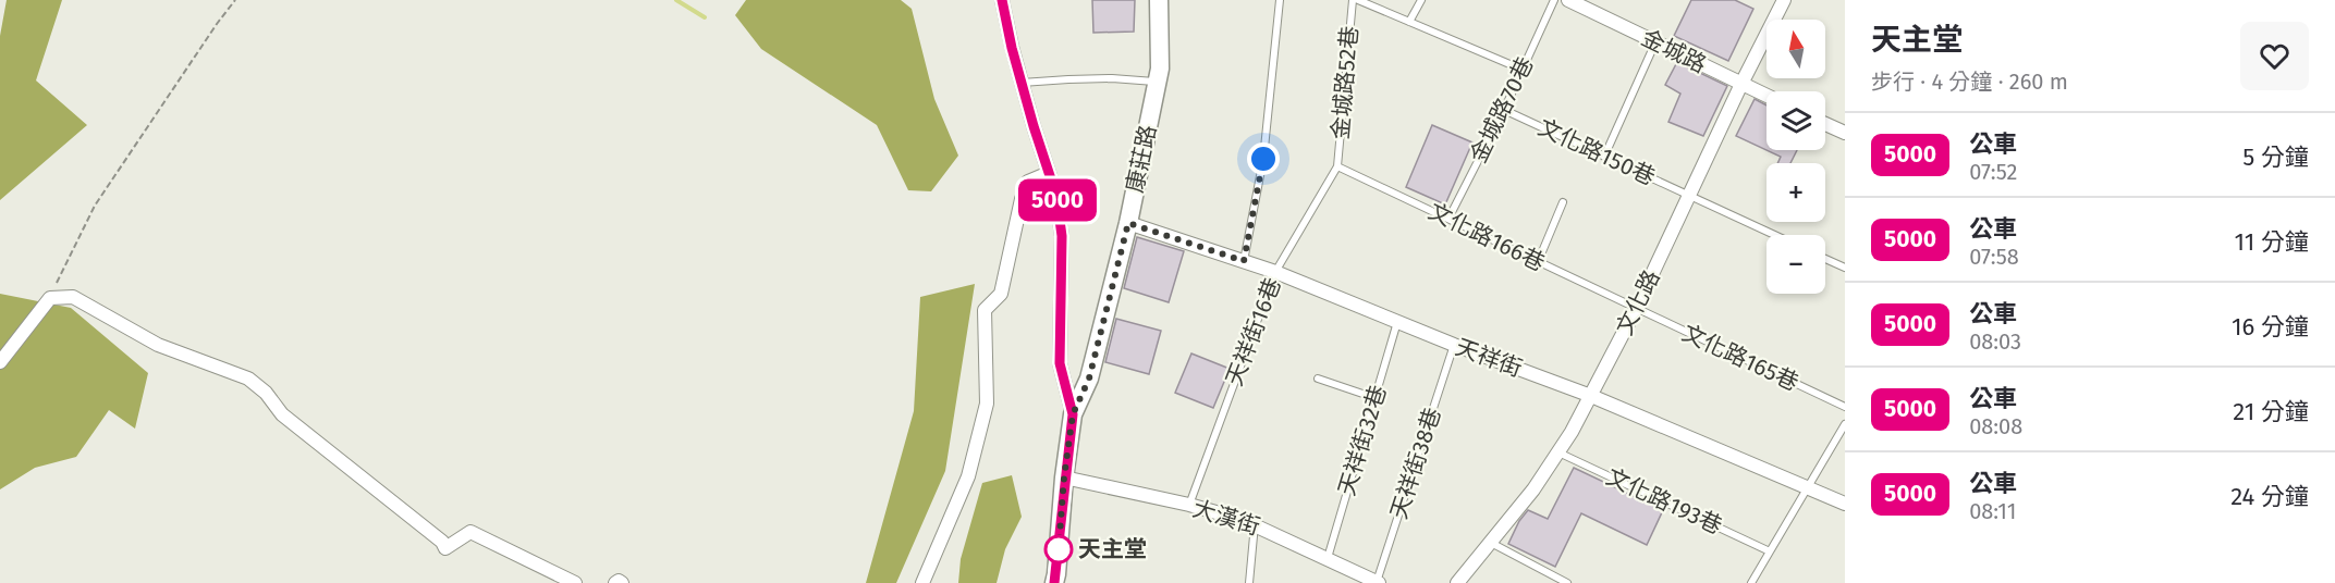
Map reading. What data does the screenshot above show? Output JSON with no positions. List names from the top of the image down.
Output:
{
  "streets": {
    "street": [
      "金城路",
      "康莊路",
      "文化路",
      "天祥街",
      "大漢街"
    ],
    "lane": [
      "金城路52巷",
      "金城路70巷",
      "文化路150巷",
      "文化路166巷",
      "天祥街16巷",
      "文化路165巷",
      "天祥街32巷",
      "天祥街38巷",
      "文化路193巷"
    ]
  },
  "crossings": [
    ["金城路", "文化路"],
    ["金城路52巷", "文化路166巷"],
    ["金城路52巷", "天祥街16巷"],
    ["金城路70巷", "文化路150巷"],
    ["金城路70巷", "文化路166巷"],
    ["文化路150巷", "文化路"],
    ["康莊路", "天祥街"],
    ["康莊路", "大漢街"],
    ["文化路166巷", "文化路"],
    ["文化路166巷", "天祥街16巷"],
    ["文化路166巷", "文化路165巷"],
    ["文化路", "天祥街"],
    ["文化路", "文化路165巷"],
    ["文化路", "文化路193巷"],
    ["天祥街16巷", "天祥街"],
    ["天祥街16巷", "大漢街"],
    ["天祥街", "天祥街32巷"],
    ["天祥街", "天祥街38巷"],
    ["天祥街32巷", "大漢街"],
    ["天祥街38巷", "大漢街"]
  ],
  "places": ["天主堂"],
  "lines": ["bus line 5000"],
  "north": "top",
  "page": {
    "on_map": "5000",
    "heading": ["天主堂", "步行 · 4 分鐘 · 260 m"],
    "map_buttons": ["+", "−"],
    "list": [
      {
        "mark": "5000",
        "name": "公車",
        "note": "07:52",
        "value": "5 分鐘"
      },
      {
        "mark": "5000",
        "name": "公車",
        "note": "07:58",
        "value": "11 分鐘"
      },
      {
        "mark": "5000",
        "name": "公車",
        "note": "08:03",
        "value": "16 分鐘"
      },
      {
        "mark": "5000",
        "name": "公車",
        "note": "08:08",
        "value": "21 分鐘"
      },
      {
        "mark": "5000",
        "name": "公車",
        "note": "08:11",
        "value": "24 分鐘"
      }
    ]
  }
}
